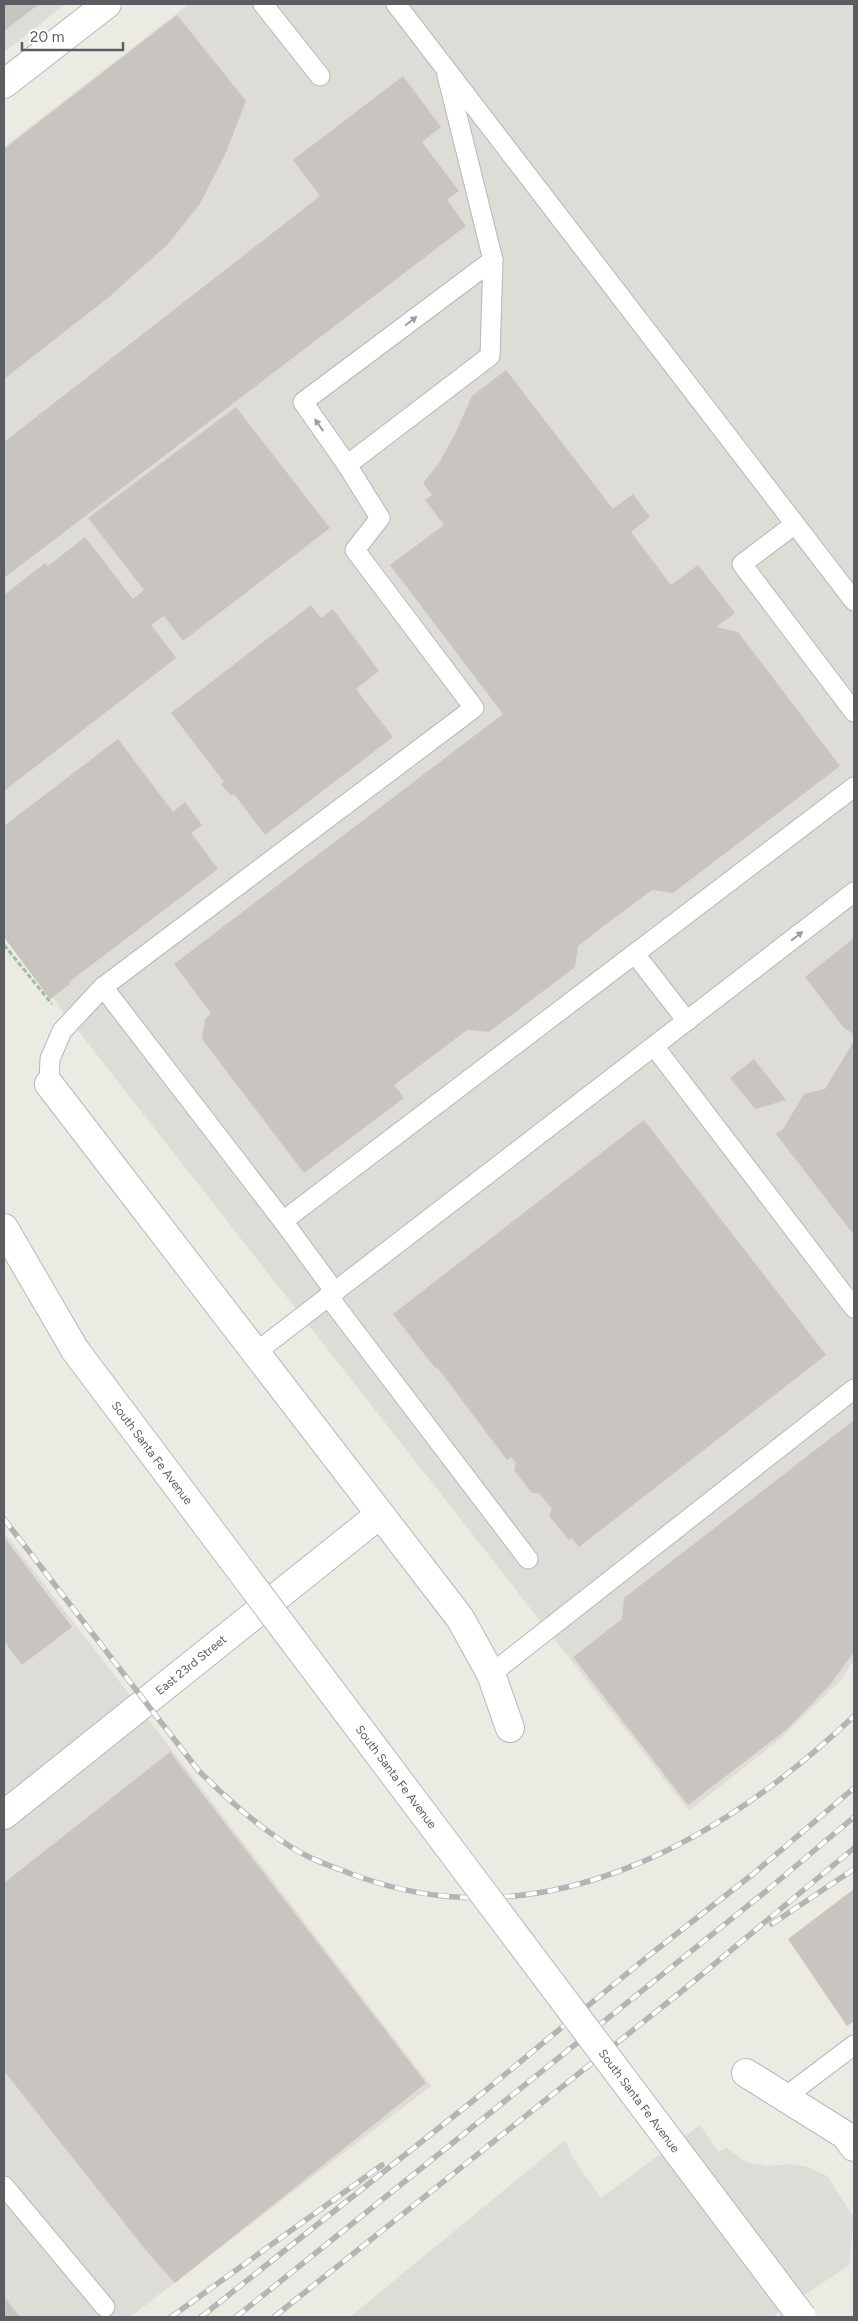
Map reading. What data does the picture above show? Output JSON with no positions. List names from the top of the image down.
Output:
{
  "streets": {
    "street": ["South Santa Fe Avenue", "East 23rd Street"]
  },
  "scale_bar": "20 m"
}
